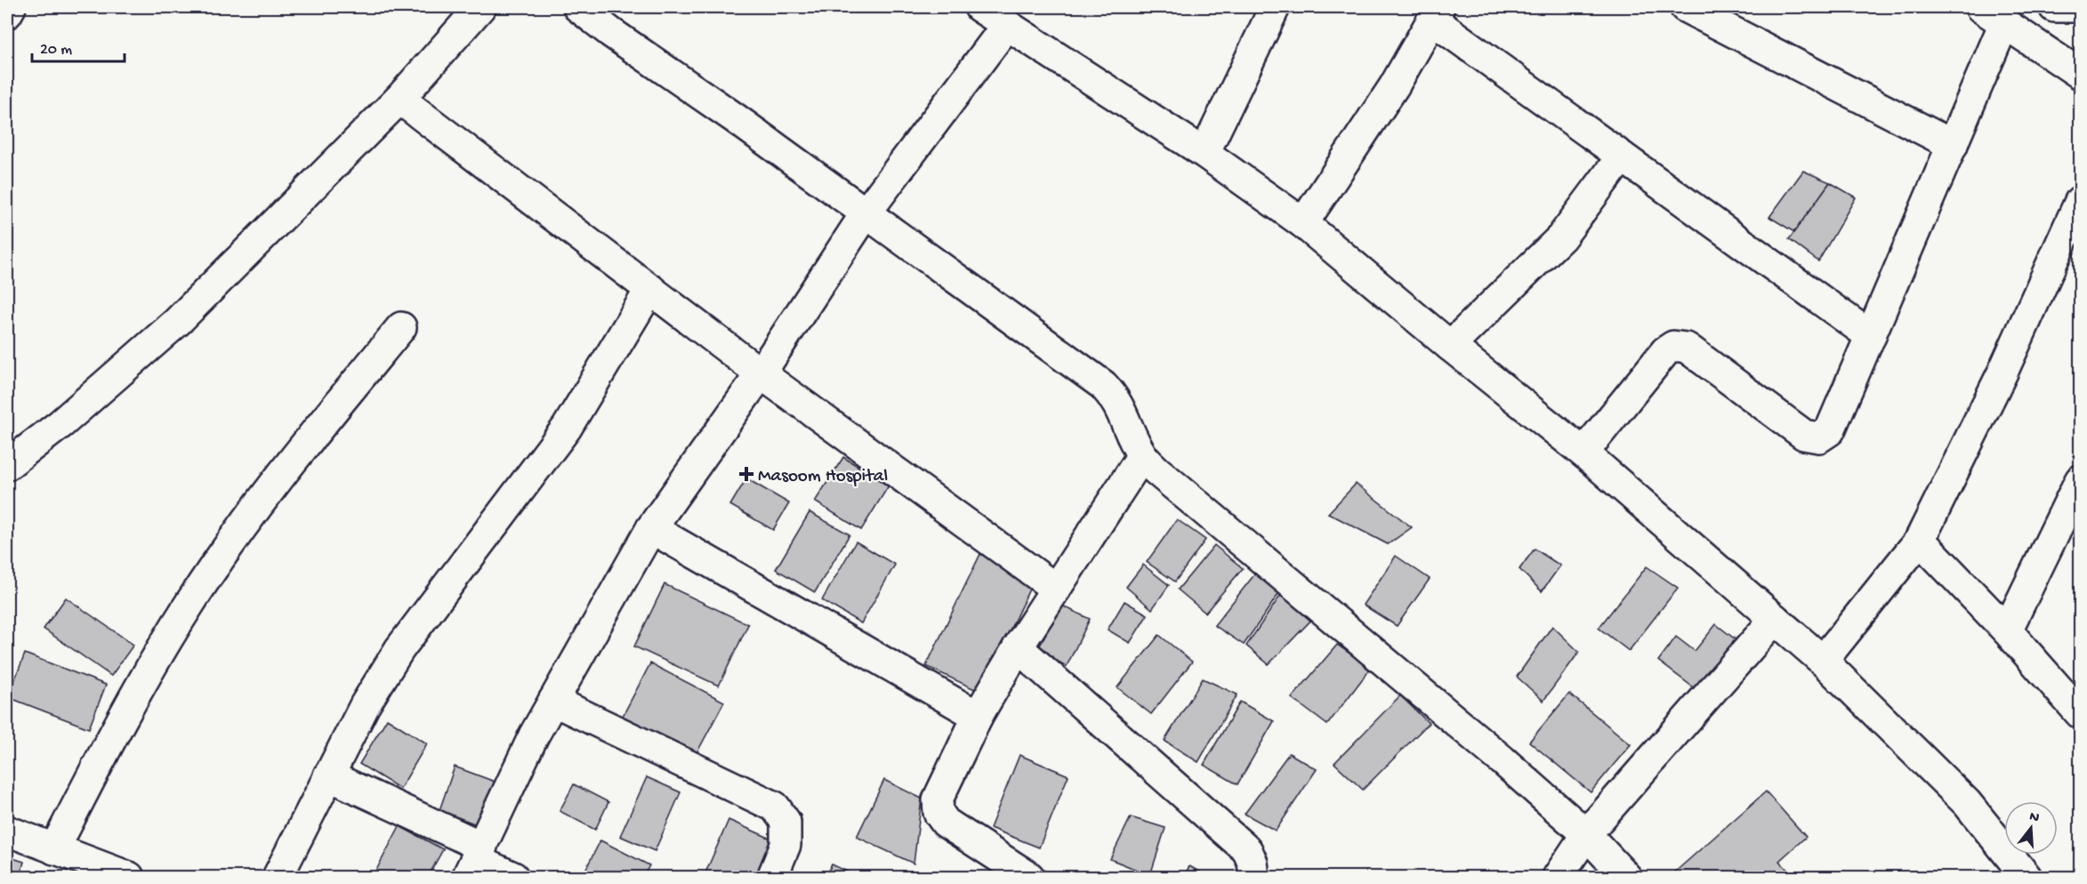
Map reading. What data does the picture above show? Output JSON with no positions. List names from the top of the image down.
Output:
{
  "places": {
    "health": ["Masoom Hospital"]
  },
  "scale_bar": "20 m",
  "north": "top"
}
